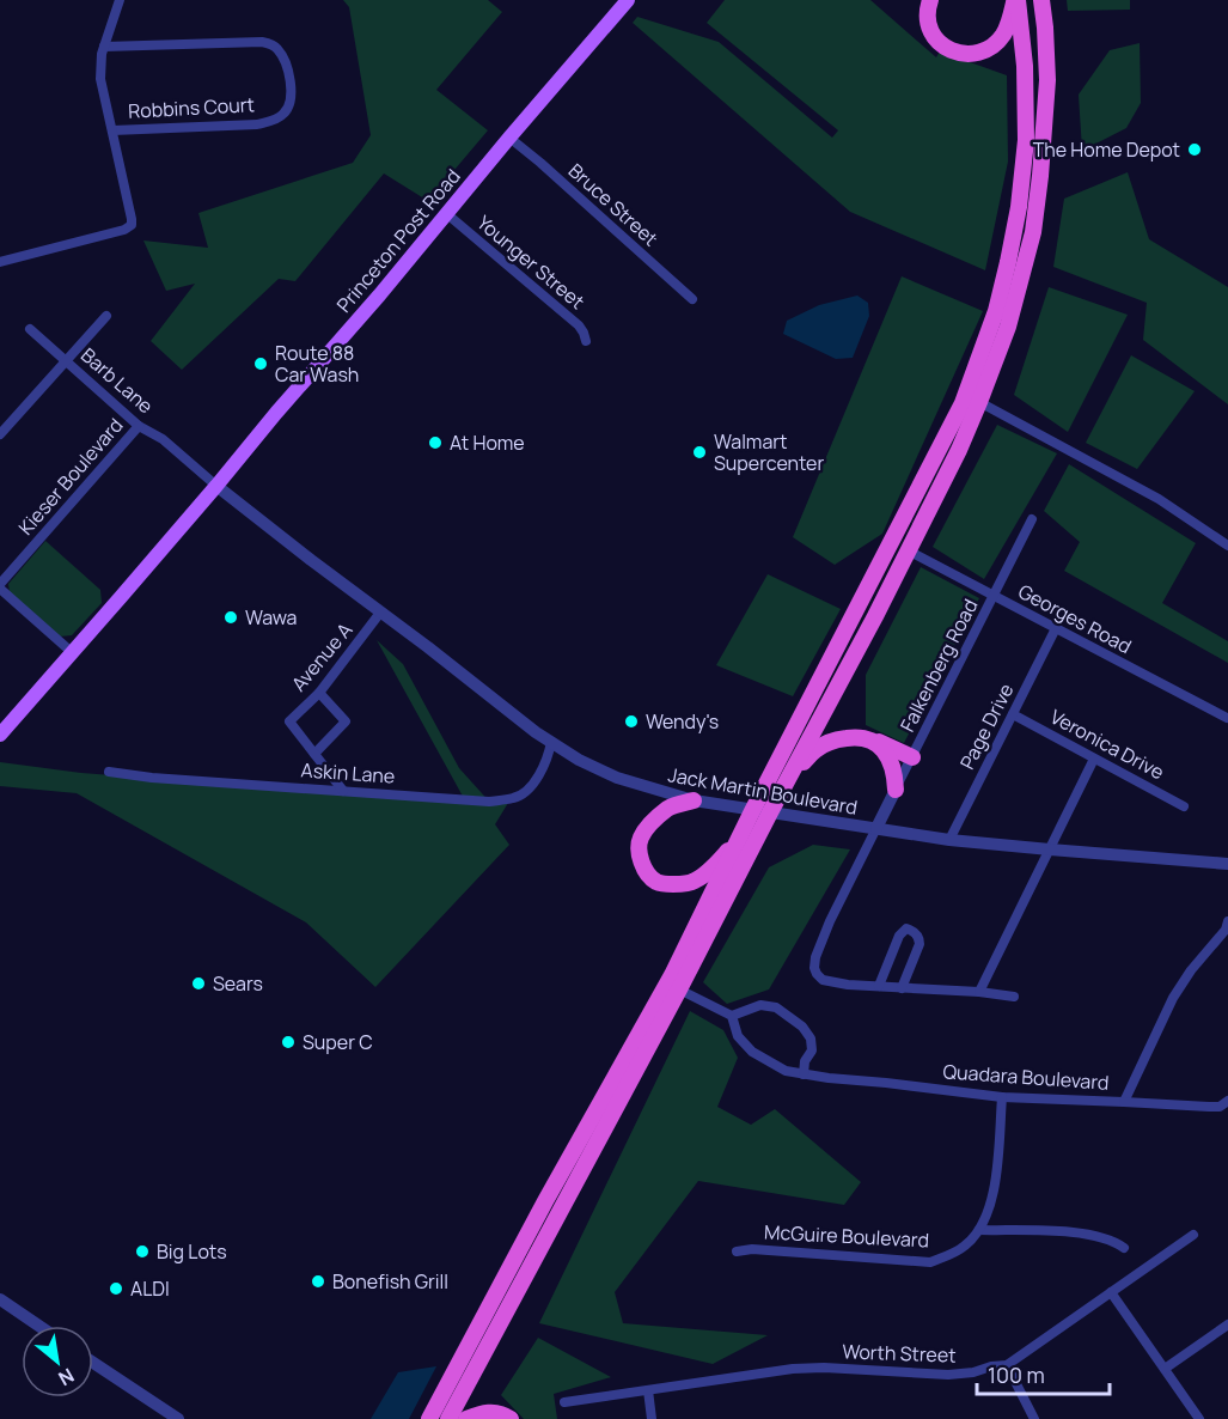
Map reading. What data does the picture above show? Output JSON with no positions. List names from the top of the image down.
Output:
{
  "streets": {
    "main road": ["Princeton Post Road"],
    "street": [
      "Robbins Court",
      "Bruce Street",
      "Younger Street",
      "Barb Lane",
      "Kieser Boulevard",
      "Georges Road",
      "Avenue A",
      "Falkenberg Road",
      "Page Drive",
      "Veronica Drive",
      "Askin Lane",
      "Jack Martin Boulevard",
      "Quadara Boulevard",
      "McGuire Boulevard",
      "Worth Street"
    ]
  },
  "crossings": [
    ["Bruce Street", "Princeton Post Road"],
    ["Princeton Post Road", "Younger Street"],
    ["Princeton Post Road", "Barb Lane"],
    ["Princeton Post Road", "Jack Martin Boulevard"],
    ["Barb Lane", "Kieser Boulevard"],
    ["Barb Lane", "Jack Martin Boulevard"],
    ["Georges Road", "Falkenberg Road"],
    ["Georges Road", "Page Drive"],
    ["Avenue A", "Jack Martin Boulevard"],
    ["Falkenberg Road", "Jack Martin Boulevard"],
    ["Page Drive", "Veronica Drive"],
    ["Page Drive", "Jack Martin Boulevard"],
    ["Askin Lane", "Jack Martin Boulevard"],
    ["Quadara Boulevard", "McGuire Boulevard"]
  ],
  "places": [
    "The Home Depot",
    "Route 88 Car Wash",
    "At Home",
    "Walmart Supercenter",
    "Wawa",
    "Wendy's",
    "Sears",
    "Super C",
    "Big Lots",
    "Bonefish Grill",
    "ALDI"
  ],
  "scale_bar": "100 m",
  "north": "bottom right"
}
